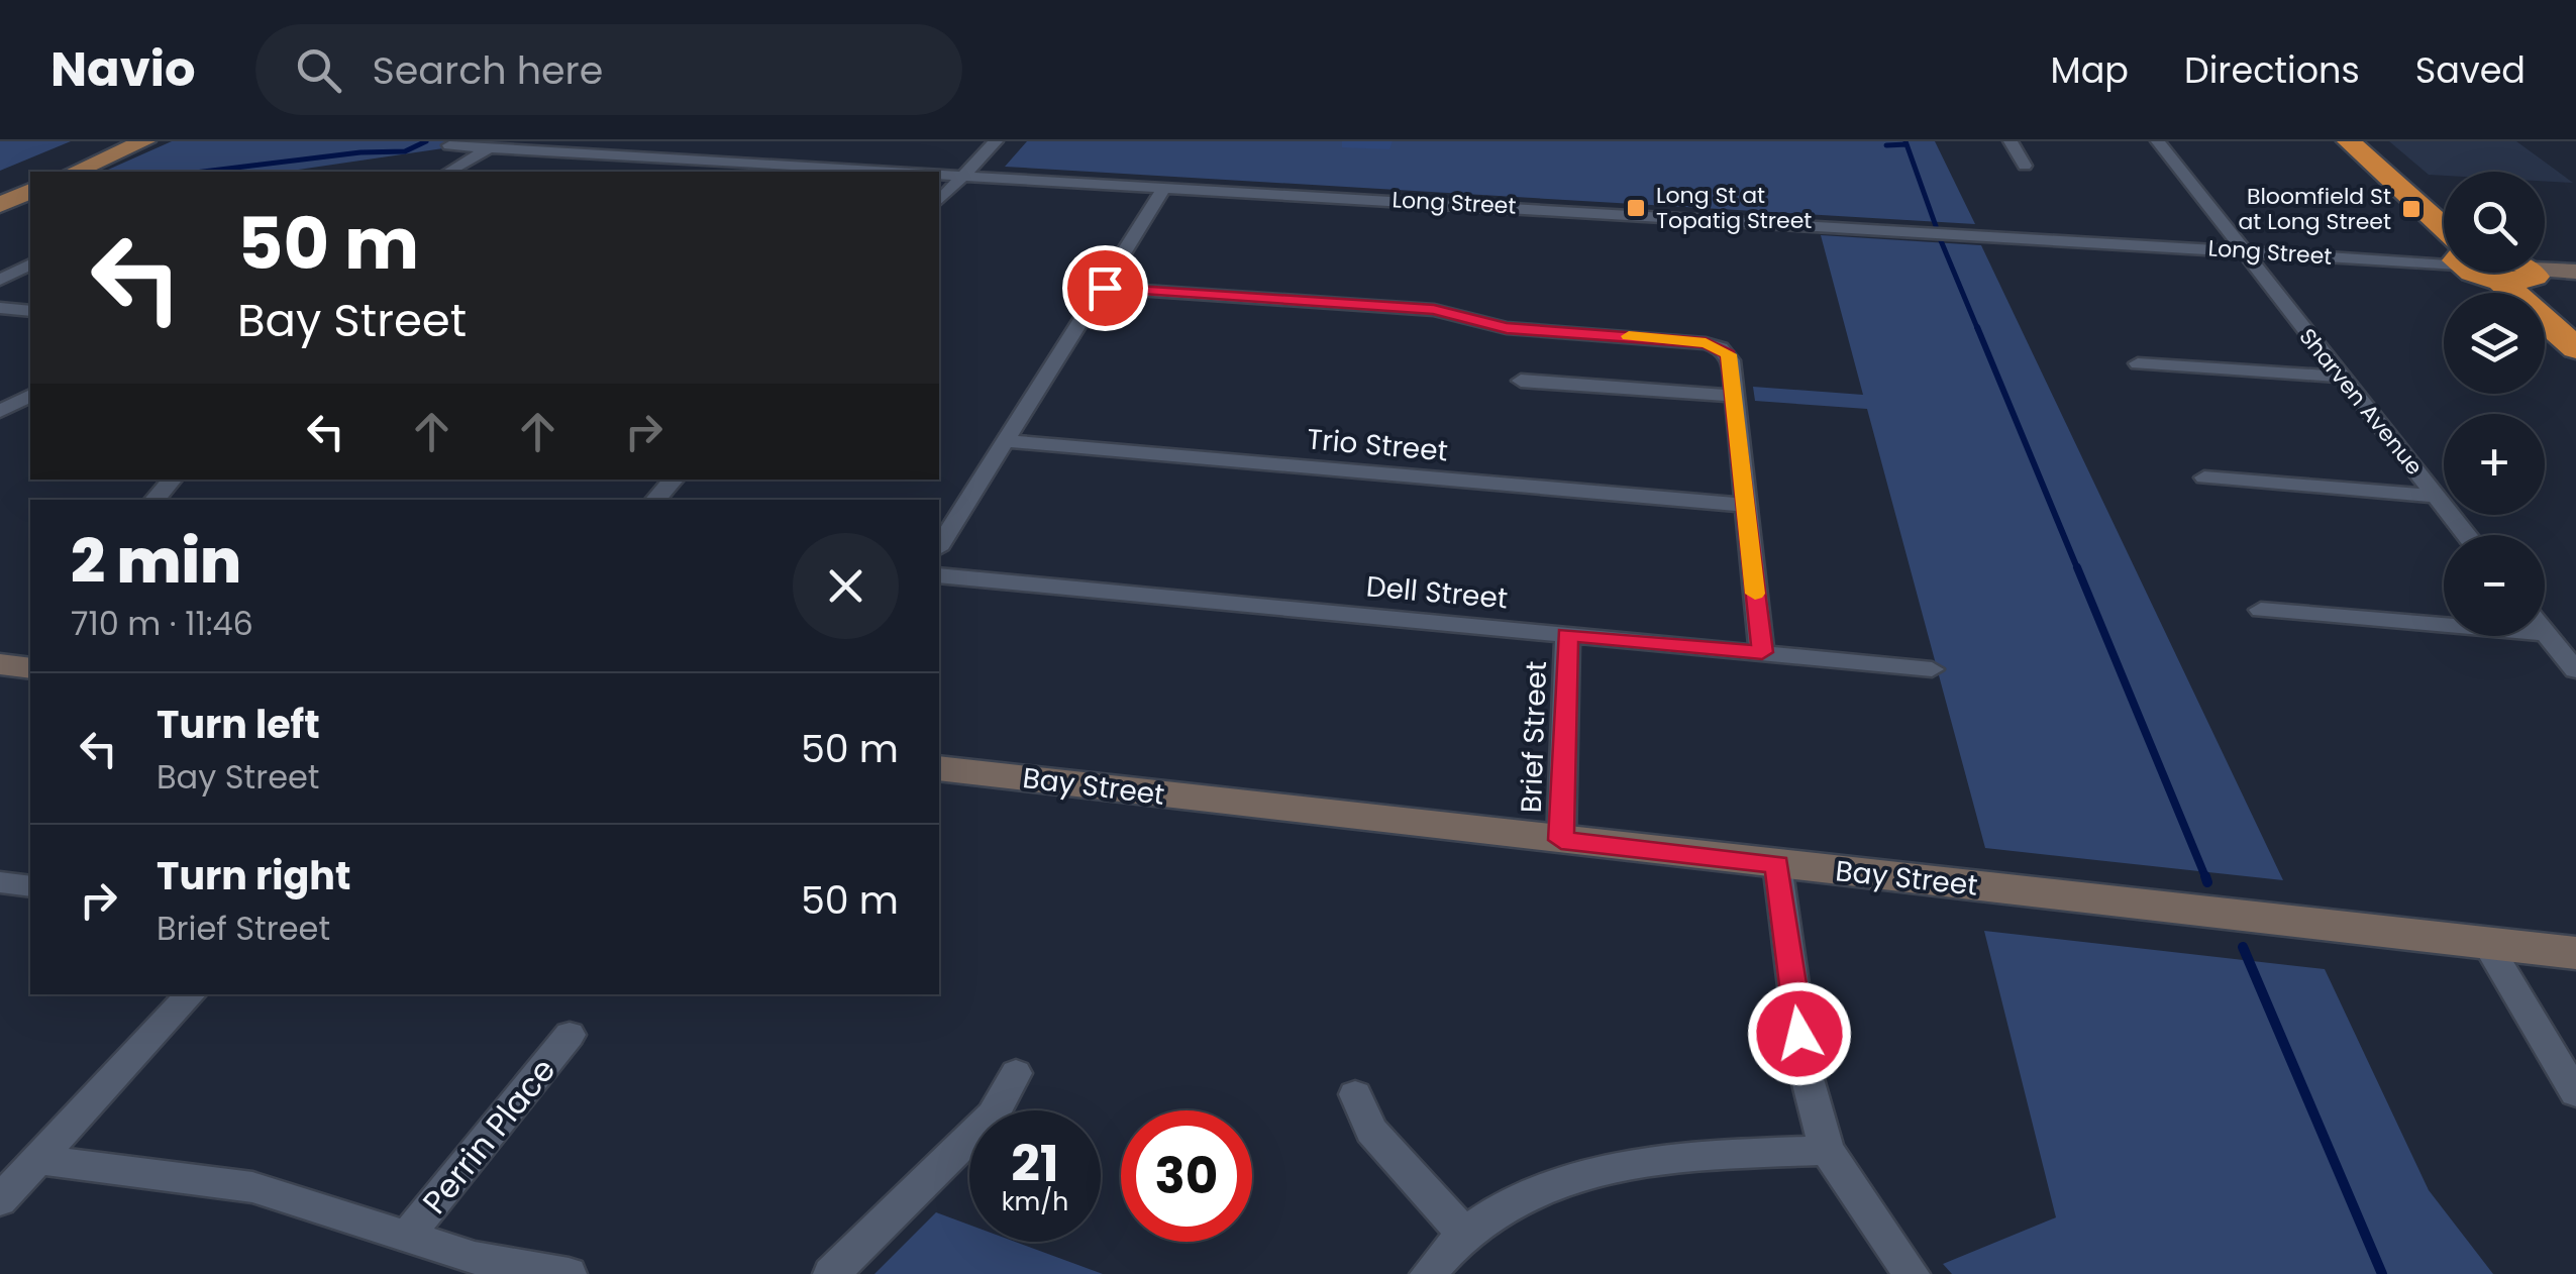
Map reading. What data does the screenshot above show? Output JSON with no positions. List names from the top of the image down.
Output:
{
  "streets": {
    "street": [
      "Long Street",
      "Sharven Avenue",
      "Trio Street",
      "Dell Street",
      "Brief Street",
      "Bay Street",
      "Perrin Place"
    ]
  },
  "crossings": [
    ["Long Street", "Sharven Avenue"],
    ["Dell Street", "Brief Street"],
    ["Brief Street", "Bay Street"]
  ],
  "places": {
    "transit": ["Long St at Topatig Street", "Bloomfield St at Long Street"]
  },
  "page": {
    "header": "Navio",
    "search": "Search here",
    "nav": ["Map", "Directions", "Saved"],
    "map_buttons": ["+", "−"],
    "turn": ["50 m", "Bay Street"],
    "heading": ["2 min", "710 m · 11:46"],
    "list": [
      {
        "name": "Turn left",
        "note": "Bay Street",
        "value": "50 m"
      },
      {
        "name": "Turn right",
        "note": "Brief Street",
        "value": "50 m"
      }
    ],
    "speed": "21 km/h",
    "limit": "30"
  }
}
